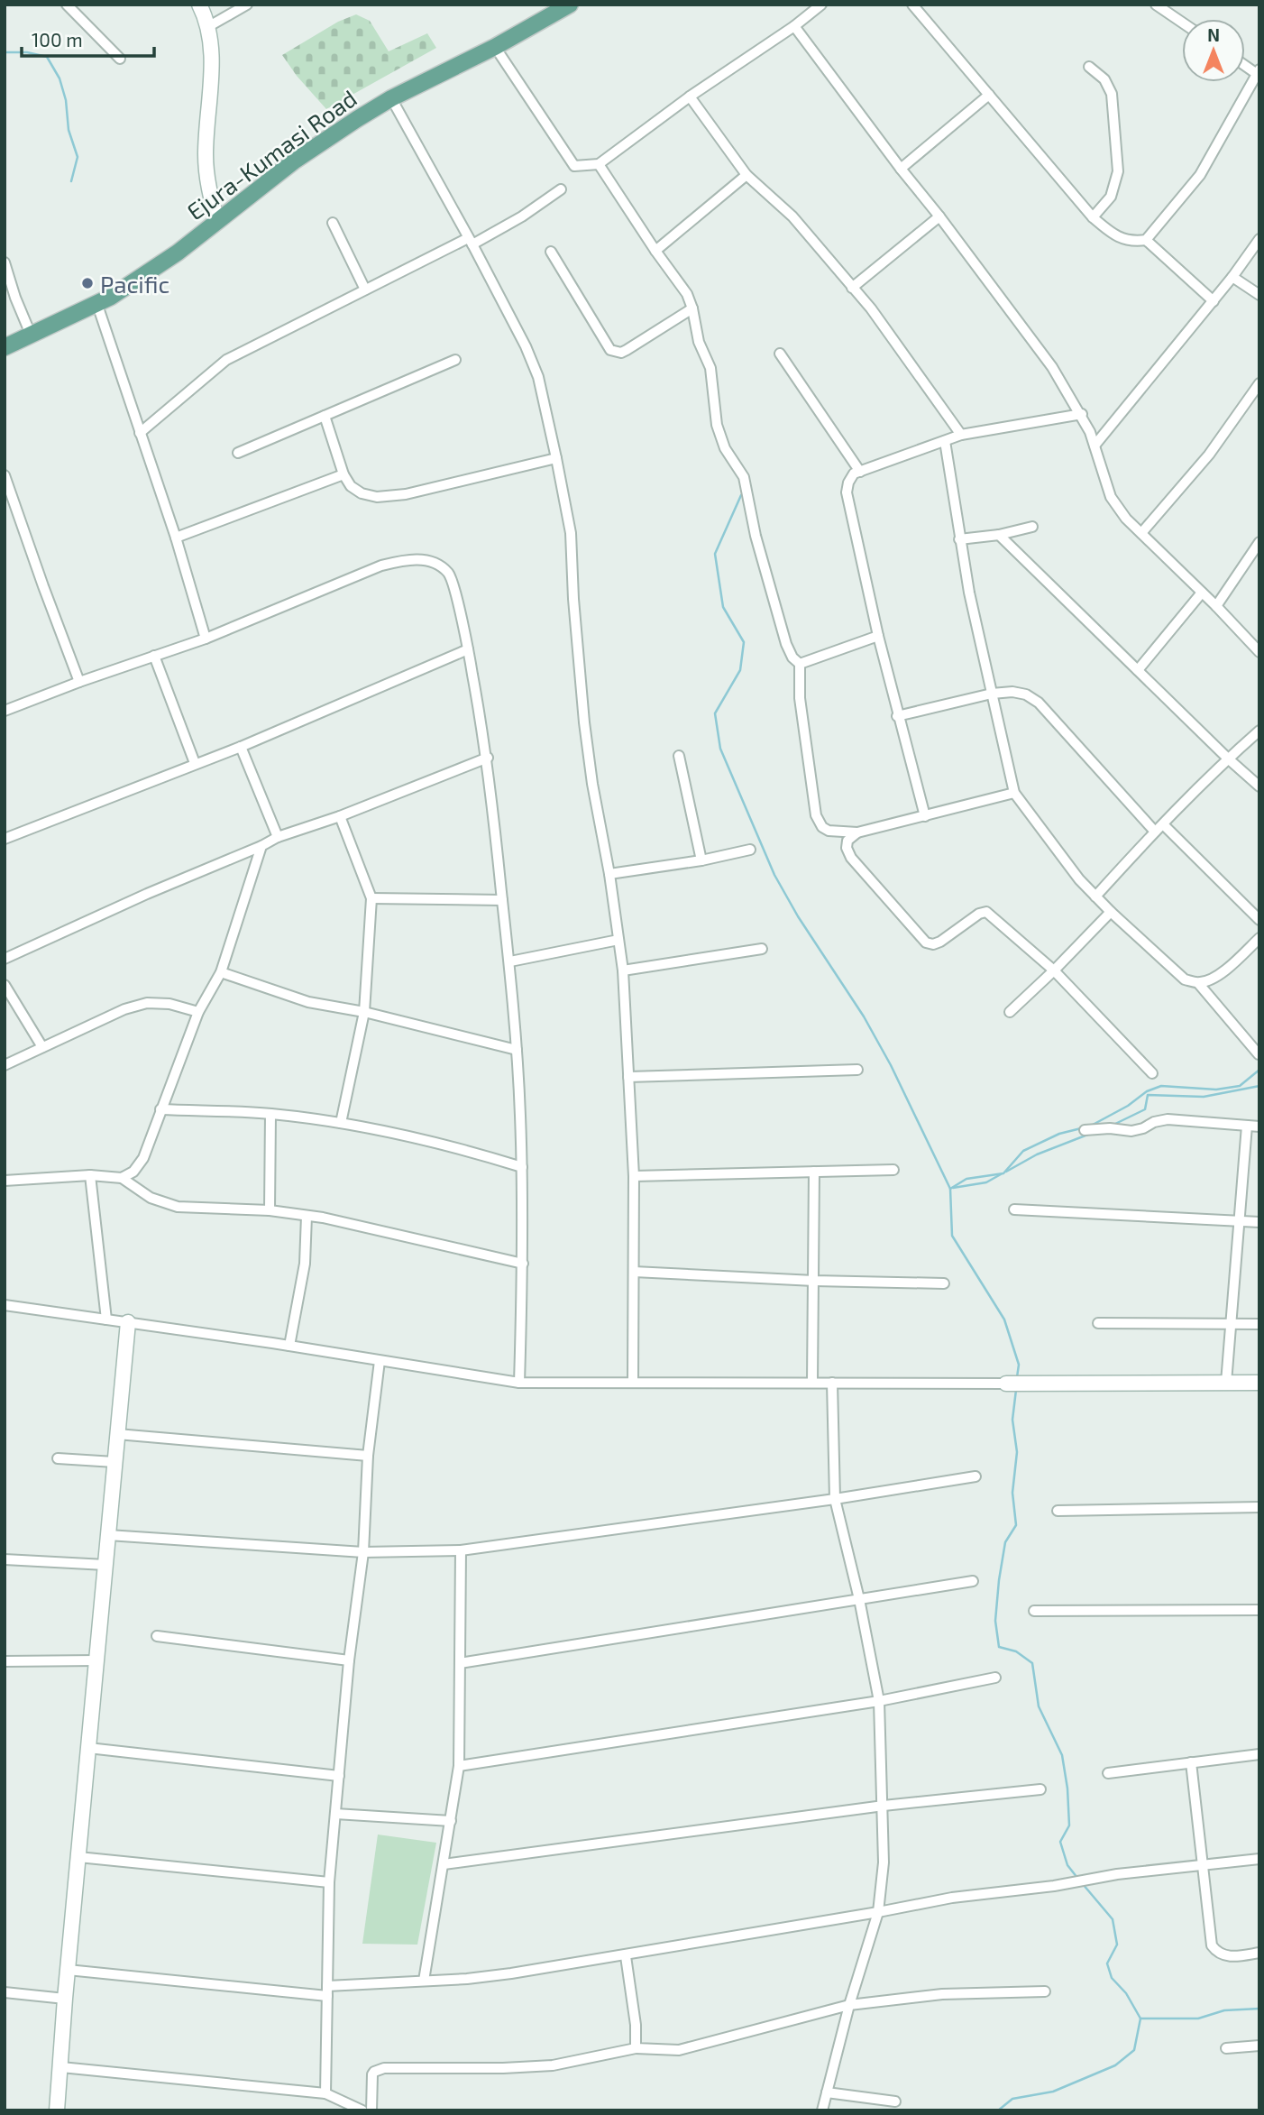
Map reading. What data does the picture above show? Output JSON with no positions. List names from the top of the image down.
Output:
{
  "streets": {
    "main road": ["Ejura-Kumasi Road"]
  },
  "places": ["Pacific"],
  "scale_bar": "100 m",
  "north": "top"
}
